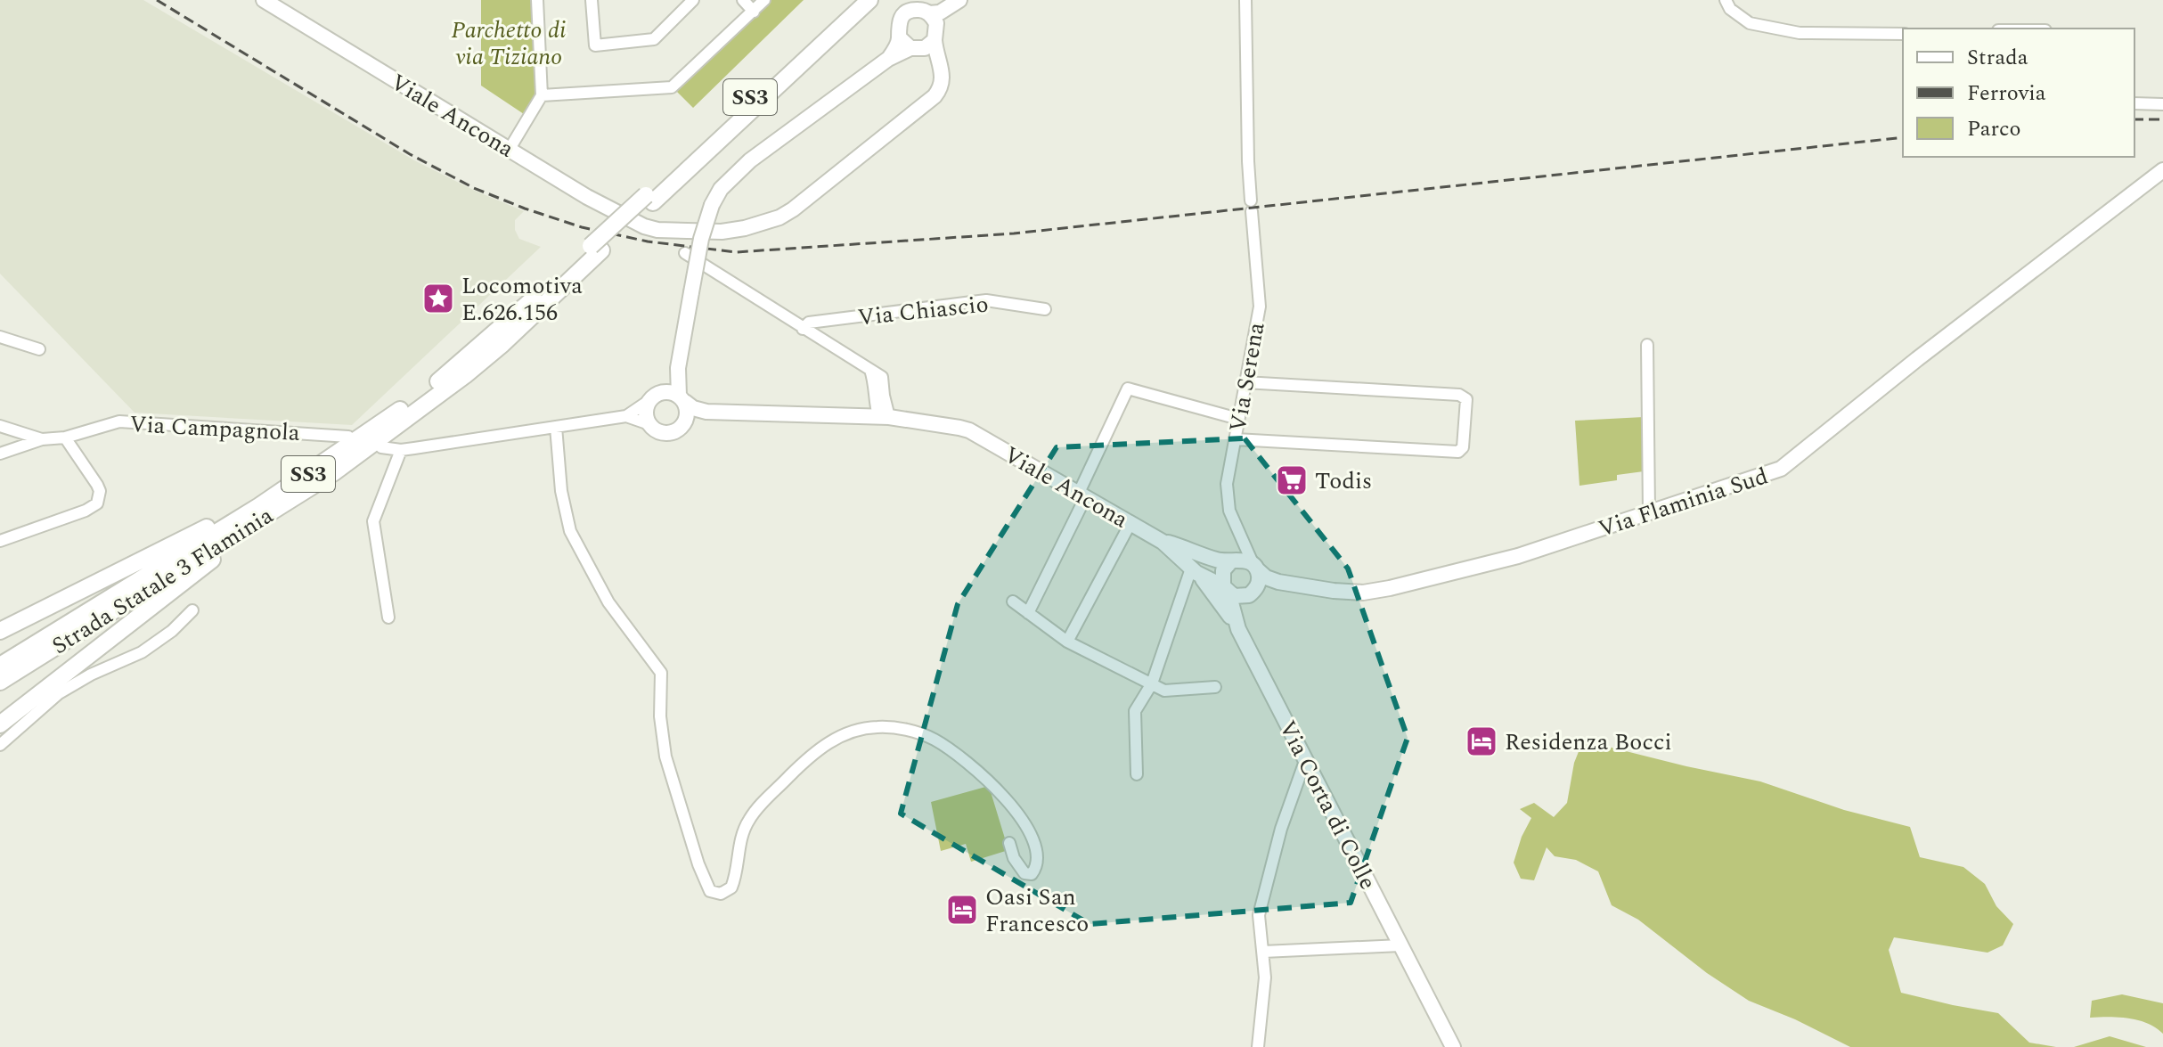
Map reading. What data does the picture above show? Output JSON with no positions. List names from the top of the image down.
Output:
{
  "streets": {
    "highway": ["SS3", "Strada Statale 3 Flaminia"],
    "main road": ["Viale Ancona", "Via Flaminia Sud", "Via Corta di Colle"],
    "street": ["Via Chiascio", "Via Serena", "Via Campagnola"]
  },
  "crossings": [
    ["Viale Ancona", "Via Serena"],
    ["Viale Ancona", "Via Flaminia Sud"],
    ["Viale Ancona", "Via Corta di Colle"],
    ["Via Serena", "Via Flaminia Sud"],
    ["Via Serena", "Via Corta di Colle"],
    ["Via Flaminia Sud", "Via Corta di Colle"]
  ],
  "parks": ["Parchetto di via Tiziano"],
  "places": {
    "place": ["Locomotiva E.626.156"],
    "supermarket": ["Todis"],
    "hotel": ["Residenza Bocci", "Oasi San Francesco"]
  },
  "legend": ["Strada", "Ferrovia", "Parco"]
}
